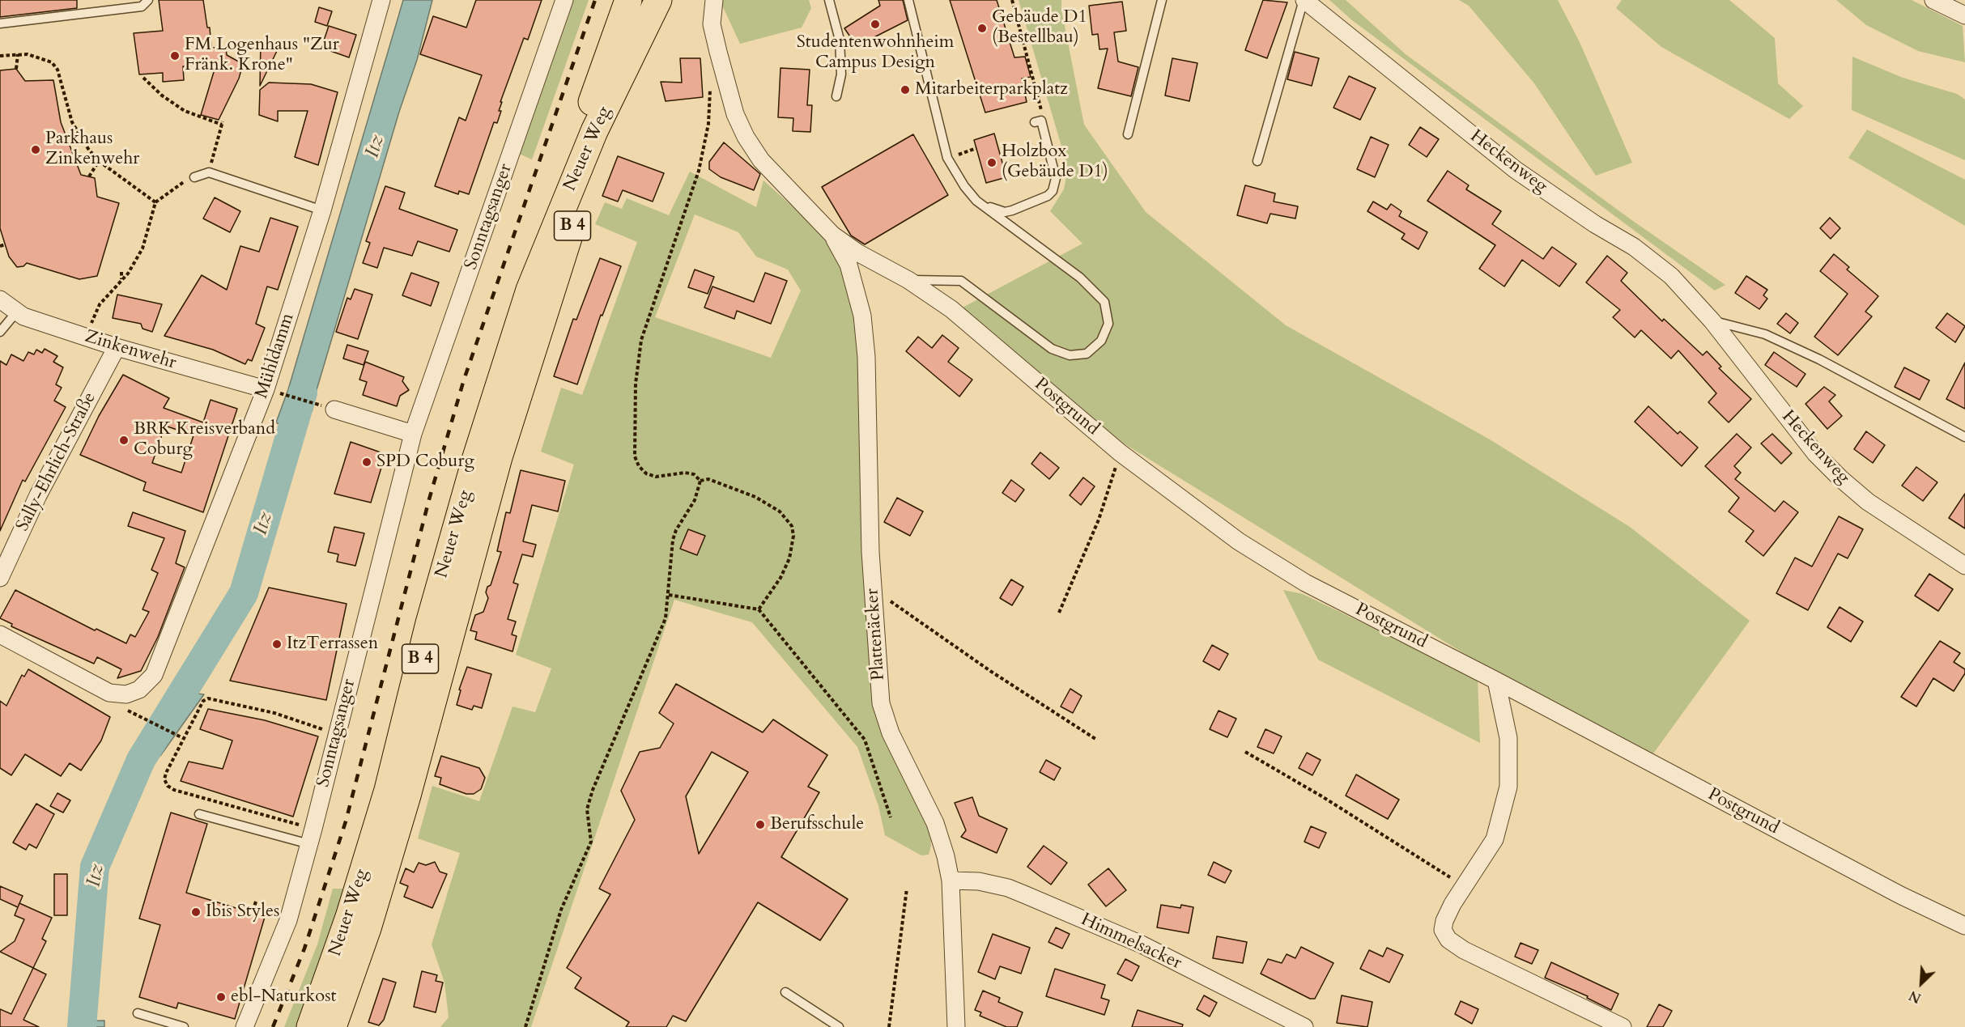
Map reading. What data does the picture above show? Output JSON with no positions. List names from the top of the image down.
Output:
{
  "streets": {
    "highway": ["Neuer Weg", "B 4"],
    "street": [
      "Heckenweg",
      "Sonntagsanger",
      "Zinkenwehr",
      "Mühldamm",
      "Postgrund",
      "Sally-Ehrlich-Straße",
      "Plattenäcker",
      "Himmelsacker"
    ]
  },
  "crossings": [
    ["Zinkenwehr", "Mühldamm"],
    ["Zinkenwehr", "Sally-Ehrlich-Straße"],
    ["Postgrund", "Plattenäcker"],
    ["Plattenäcker", "Himmelsacker"]
  ],
  "water": ["Itz"],
  "places": [
    "Studentenwohnheim Campus Design",
    "Gebäude D1 (Bestellbau)",
    "FM Logenhaus \"Zur Fränk. Krone\"",
    "Mitarbeiterparkplatz",
    "Parkhaus Zinkenwehr",
    "Holzbox (Gebäude D1)",
    "BRK Kreisverband Coburg",
    "SPD Coburg",
    "ItzTerrassen",
    "Berufsschule",
    "Ibis Styles",
    "ebl-Naturkost"
  ],
  "north": "bottom left"
}
